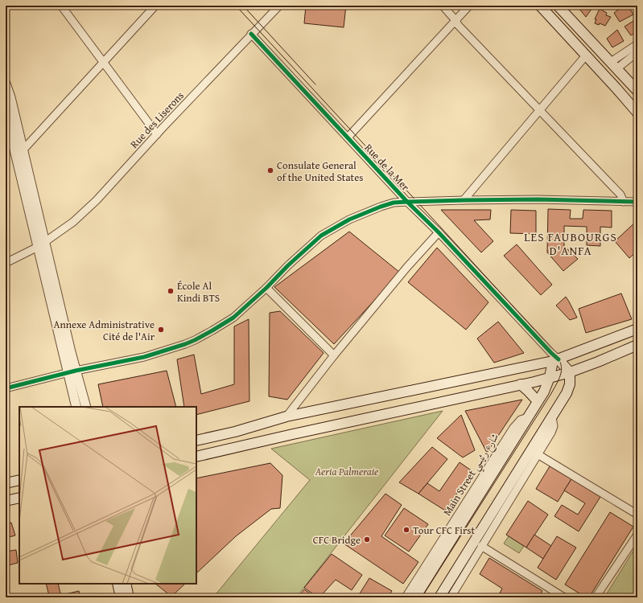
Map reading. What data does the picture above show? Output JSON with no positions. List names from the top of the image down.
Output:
{
  "streets": {
    "main road": ["Main Street شارع رئيسي"],
    "street": ["Rue des Liserons", "Rue de la Mer"]
  },
  "crossings": [
    ["Rue des Liserons", "Rue de la Mer"],
    ["Rue de la Mer", "Main Street شارع رئيسي"]
  ],
  "districts": ["LES FAUBOURGS D'ANFA"],
  "parks": ["Aeria Palmeraie"],
  "places": [
    "Consulate General of the United States",
    "École Al Kindi BTS",
    "Annexe Administrative Cité de l'Air",
    "Tour CFC First",
    "CFC Bridge"
  ]
}
